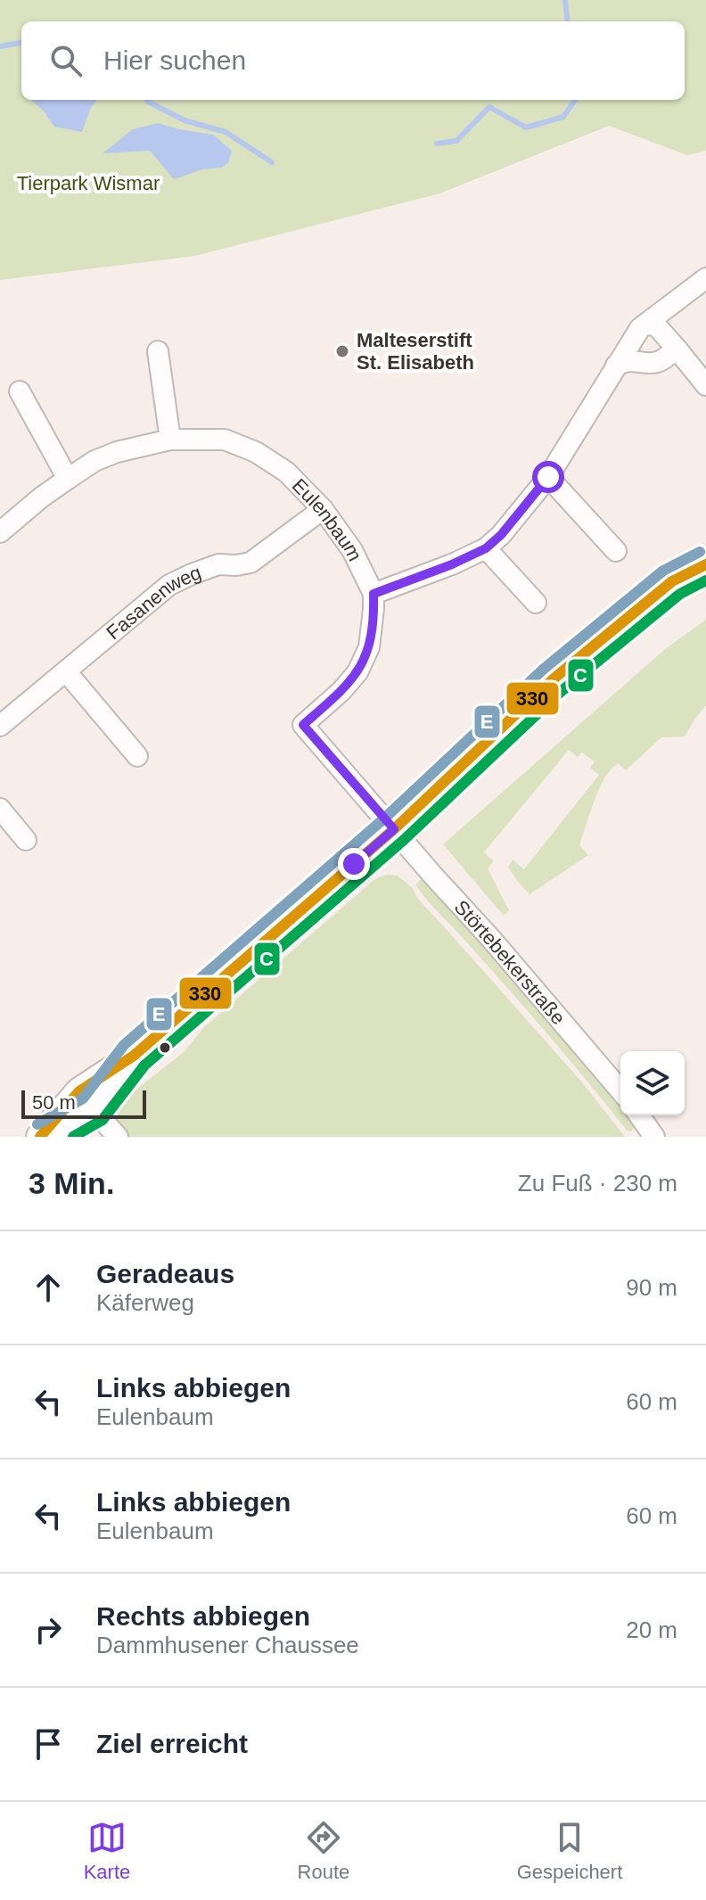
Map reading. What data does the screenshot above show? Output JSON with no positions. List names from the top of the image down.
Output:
{
  "streets": {
    "street": ["Eulenbaum", "Fasanenweg", "Störtebekerstraße"]
  },
  "crossings": [
    ["Eulenbaum", "Fasanenweg"],
    ["Eulenbaum", "Störtebekerstraße"]
  ],
  "parks": ["Tierpark Wismar"],
  "places": ["Malteserstift St. Elisabeth"],
  "lines": ["transit line E", "transit line 330", "transit line C"],
  "scale_bar": "50 m",
  "page": {
    "search": "Hier suchen",
    "scale": "50 m",
    "heading": ["3 Min.", "Zu Fuß · 230 m"],
    "list": [
      ["Geradeaus", "Käferweg", "90 m"],
      ["Links abbiegen", "Eulenbaum", "60 m"],
      ["Links abbiegen", "Eulenbaum", "60 m"],
      ["Rechts abbiegen", "Dammhusener Chaussee", "20 m"],
      "Ziel erreicht"
    ],
    "nav": ["Karte", "Route", "Gespeichert"]
  }
}
